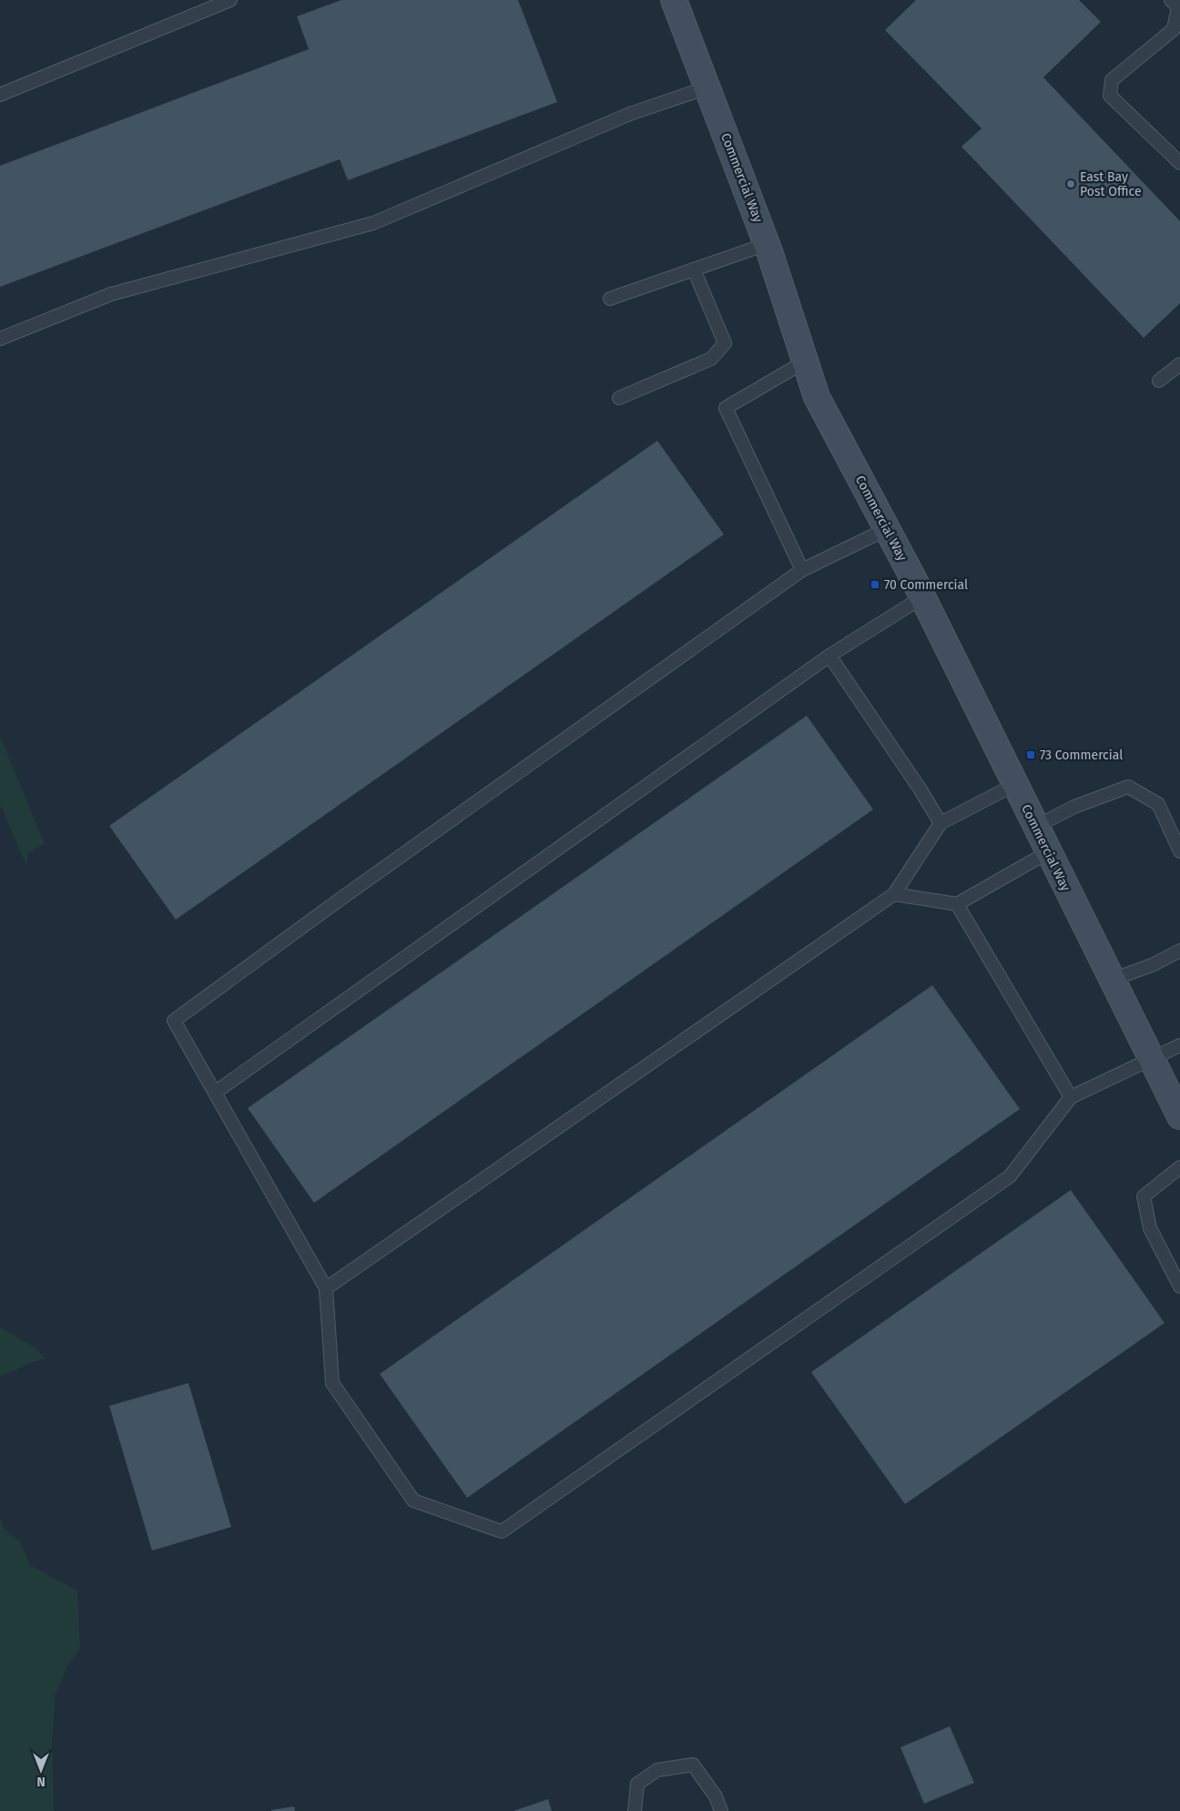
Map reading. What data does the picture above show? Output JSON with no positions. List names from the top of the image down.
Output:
{
  "streets": {
    "street": ["Commercial Way"]
  },
  "places": {
    "other": ["East Bay Post Office"],
    "transit": ["70 Commercial", "73 Commercial"]
  },
  "north": "bottom"
}
